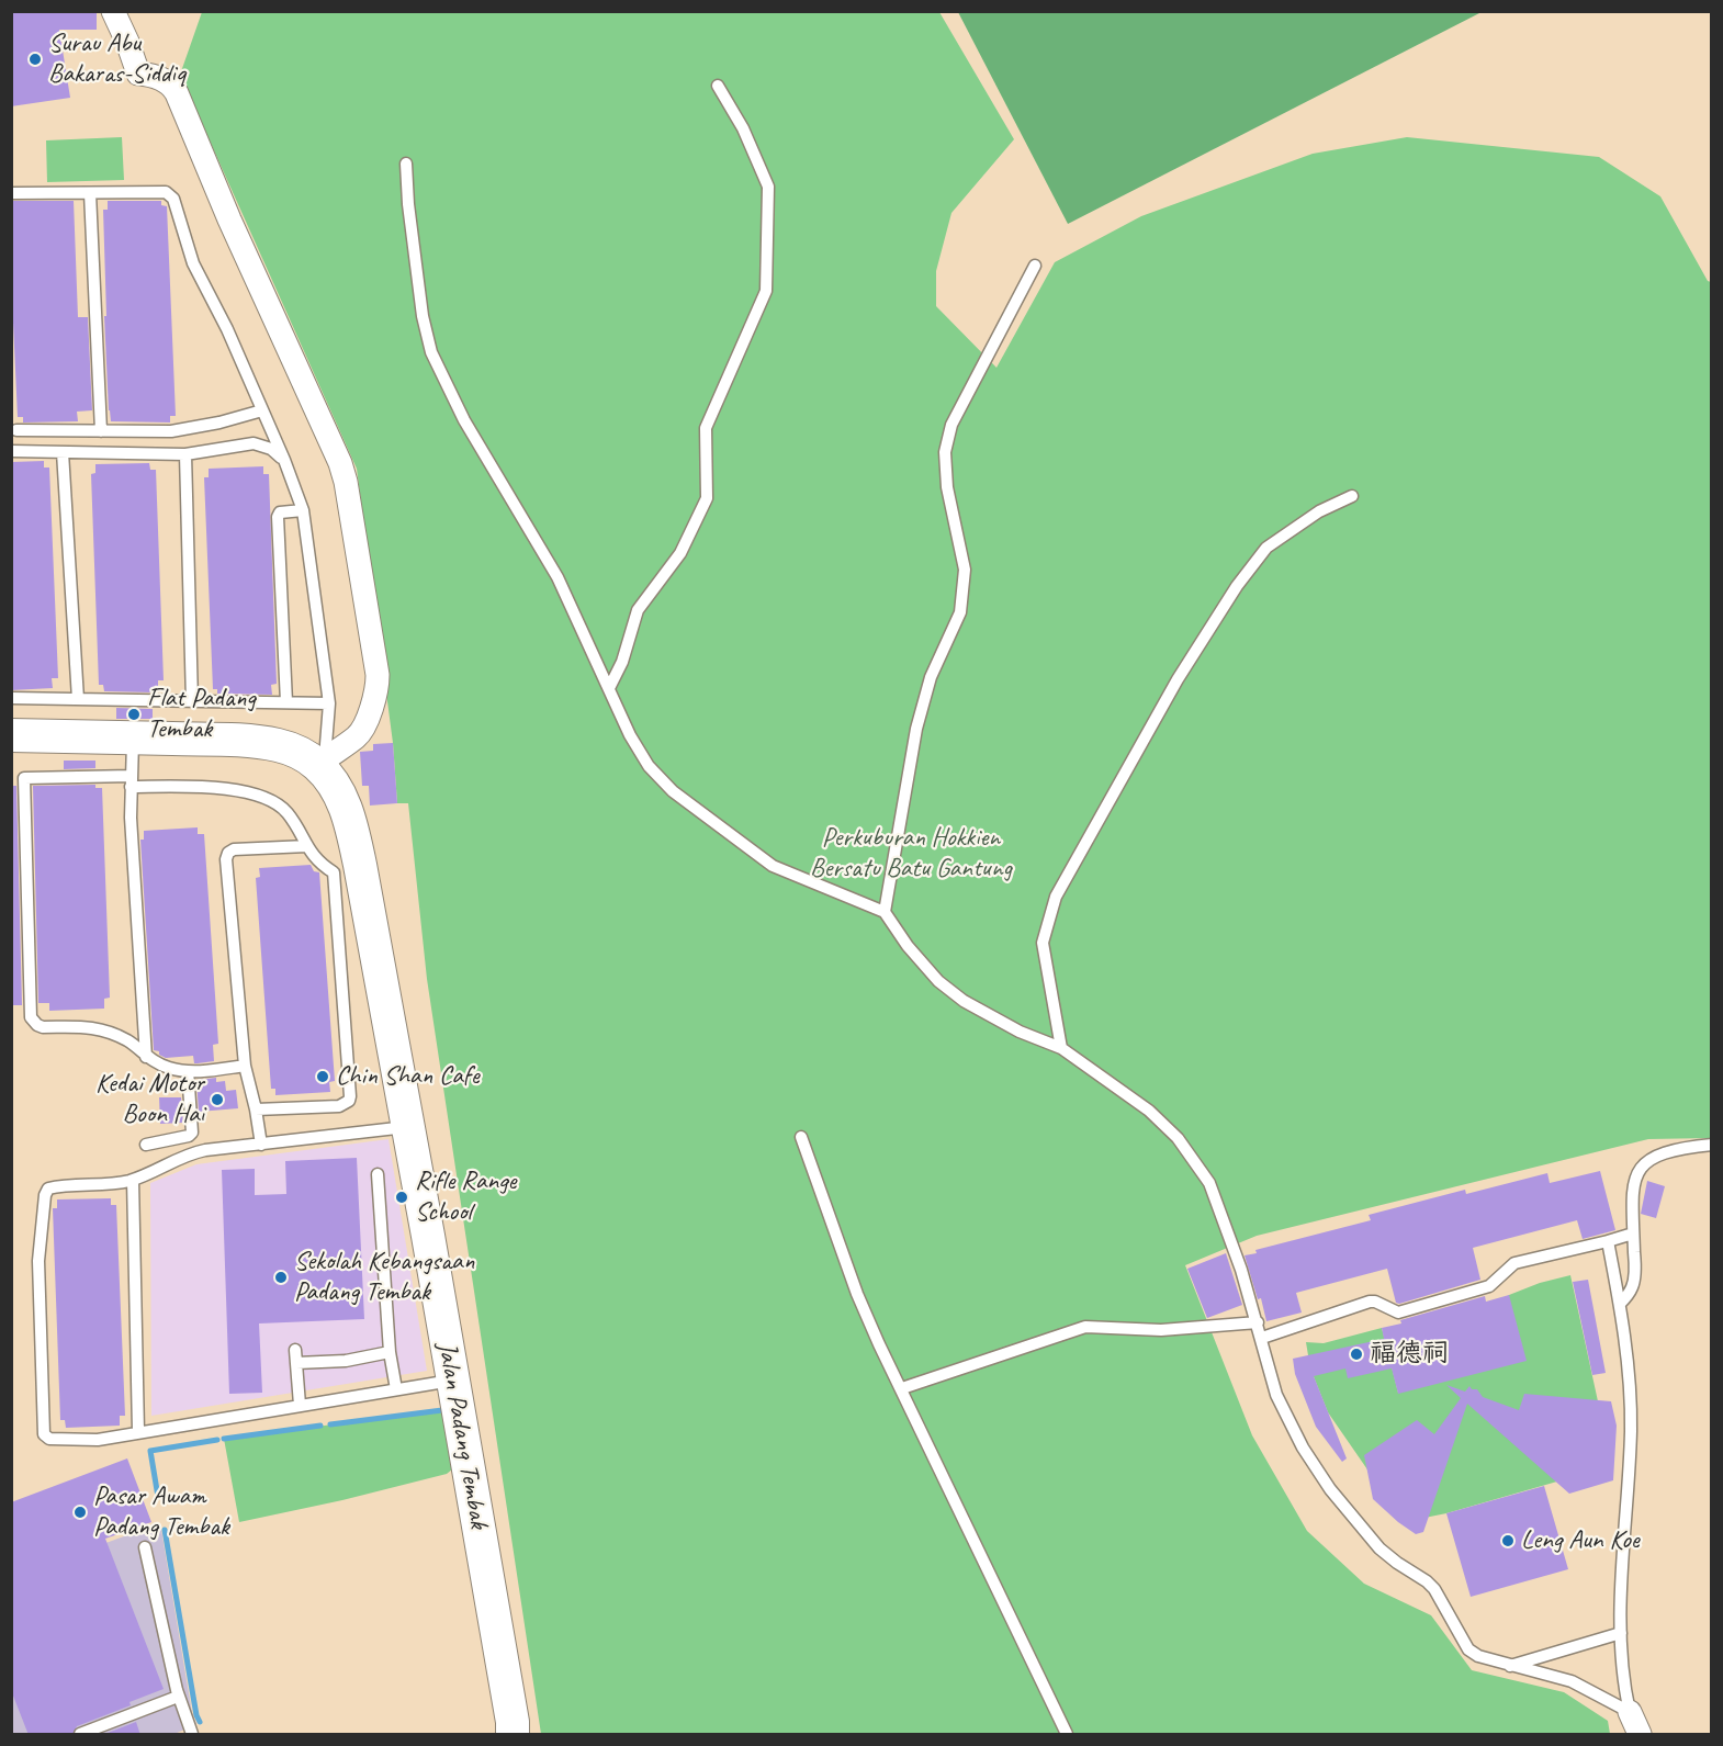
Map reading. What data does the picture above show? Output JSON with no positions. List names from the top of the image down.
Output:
{
  "streets": {
    "street": ["Jalan Padang Tembak"]
  },
  "parks": ["Perkuburan Hokkien Bersatu Batu Gantung"],
  "places": [
    "Surau Abu Bakaras-Siddiq",
    "Flat Padang Tembak",
    "Chin Shan Cafe",
    "Kedai Motor Boon Hai",
    "Rifle Range School",
    "Sekolah Kebangsaan Padang Tembak",
    "福德祠",
    "Pasar Awam Padang Tembak",
    "Leng Aun Koe"
  ]
}
